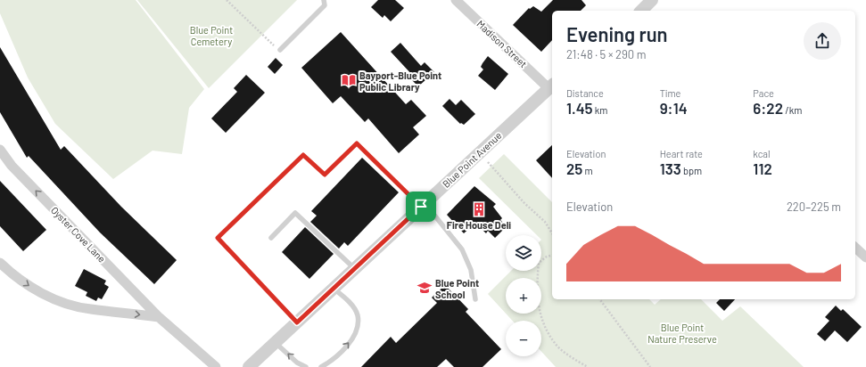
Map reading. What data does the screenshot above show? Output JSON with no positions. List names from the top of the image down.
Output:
{
  "streets": {
    "street": ["Madison Street", "Blue Point Avenue", "Oyster Cove Lane"]
  },
  "crossings": [
    ["Madison Street", "Blue Point Avenue"]
  ],
  "one_way": ["Oyster Cove Lane"],
  "parks": ["Blue Point Cemetery", "Blue Point Nature Preserve"],
  "places": {
    "library": ["Bayport-Blue Point Public Library"],
    "building": ["Fire House Deli"],
    "school or university": ["Blue Point School"]
  },
  "page": {
    "heading": ["Evening run", "21:48 · 5 × 290 m"],
    "stats": [
      ["Distance", "1.45 km"],
      ["Time", "9:14"],
      ["Pace", "6:22 /km"],
      ["Elevation", "25 m"],
      ["Heart rate", "133 bpm"],
      ["kcal", "112"]
    ],
    "chart": ["Elevation", "220–225 m"],
    "map_buttons": ["+", "−"]
  }
}
